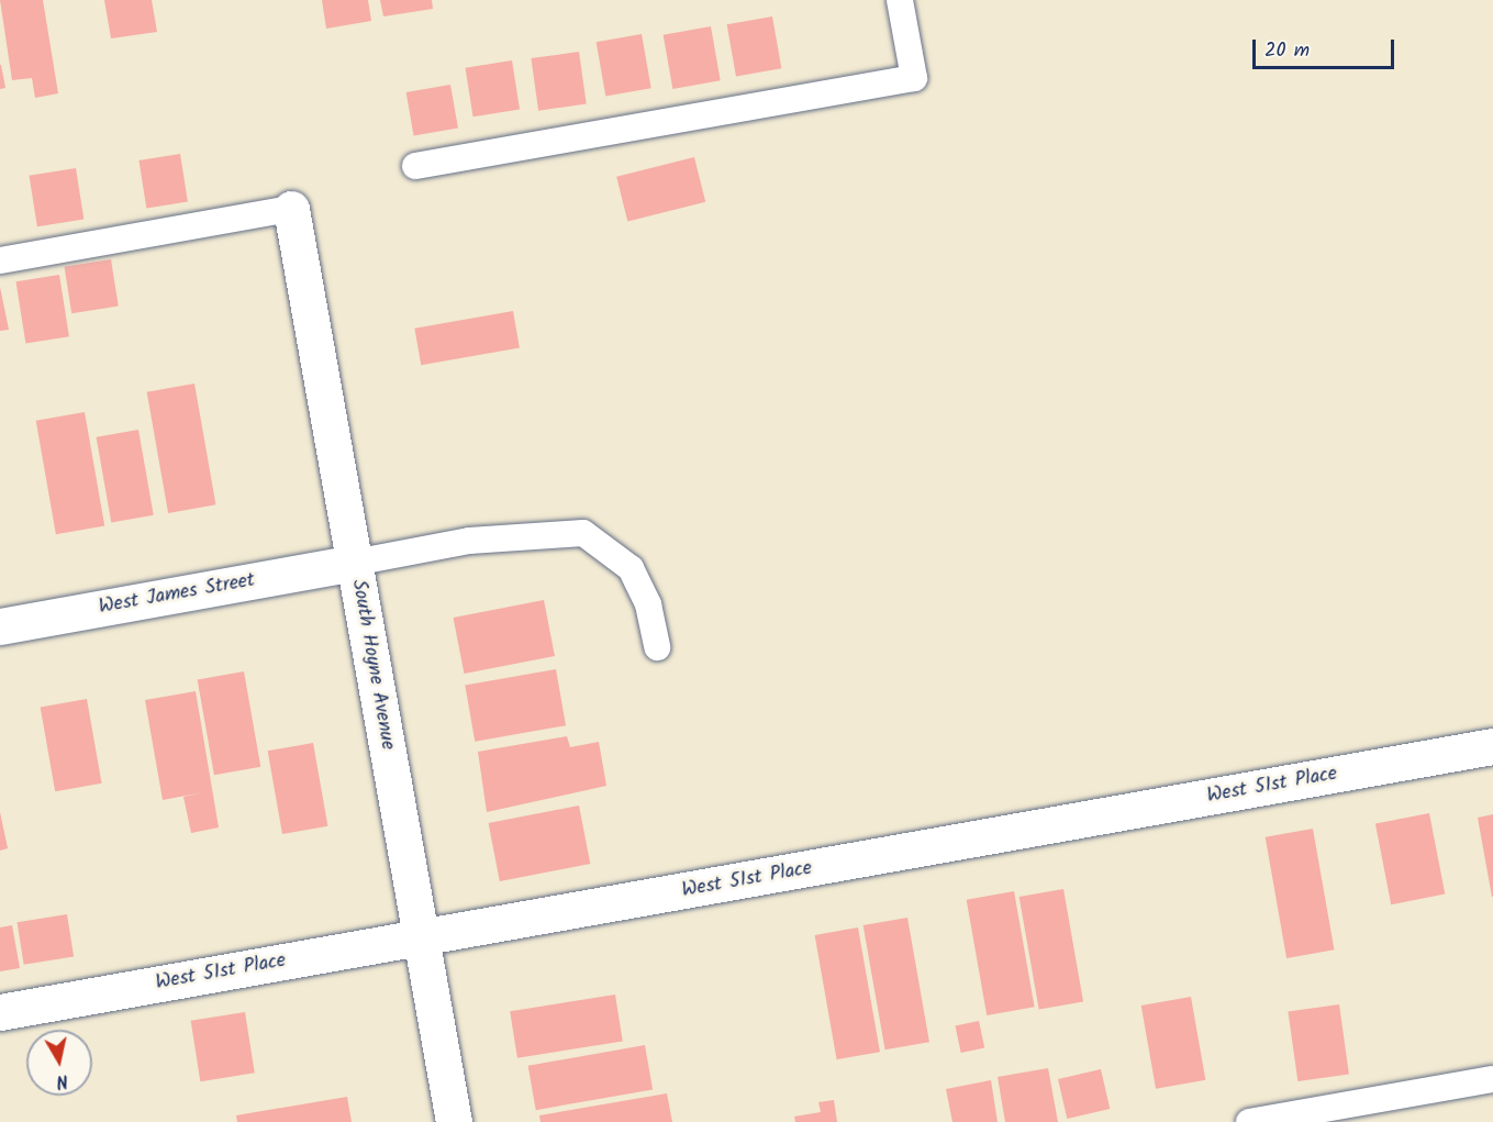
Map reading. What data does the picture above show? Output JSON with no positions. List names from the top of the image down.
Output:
{
  "streets": {
    "street": ["West James Street", "South Hoyne Avenue", "West 51st Place"]
  },
  "crossings": [
    ["West James Street", "South Hoyne Avenue"],
    ["South Hoyne Avenue", "West 51st Place"]
  ],
  "scale_bar": "20 m",
  "north": "bottom"
}
